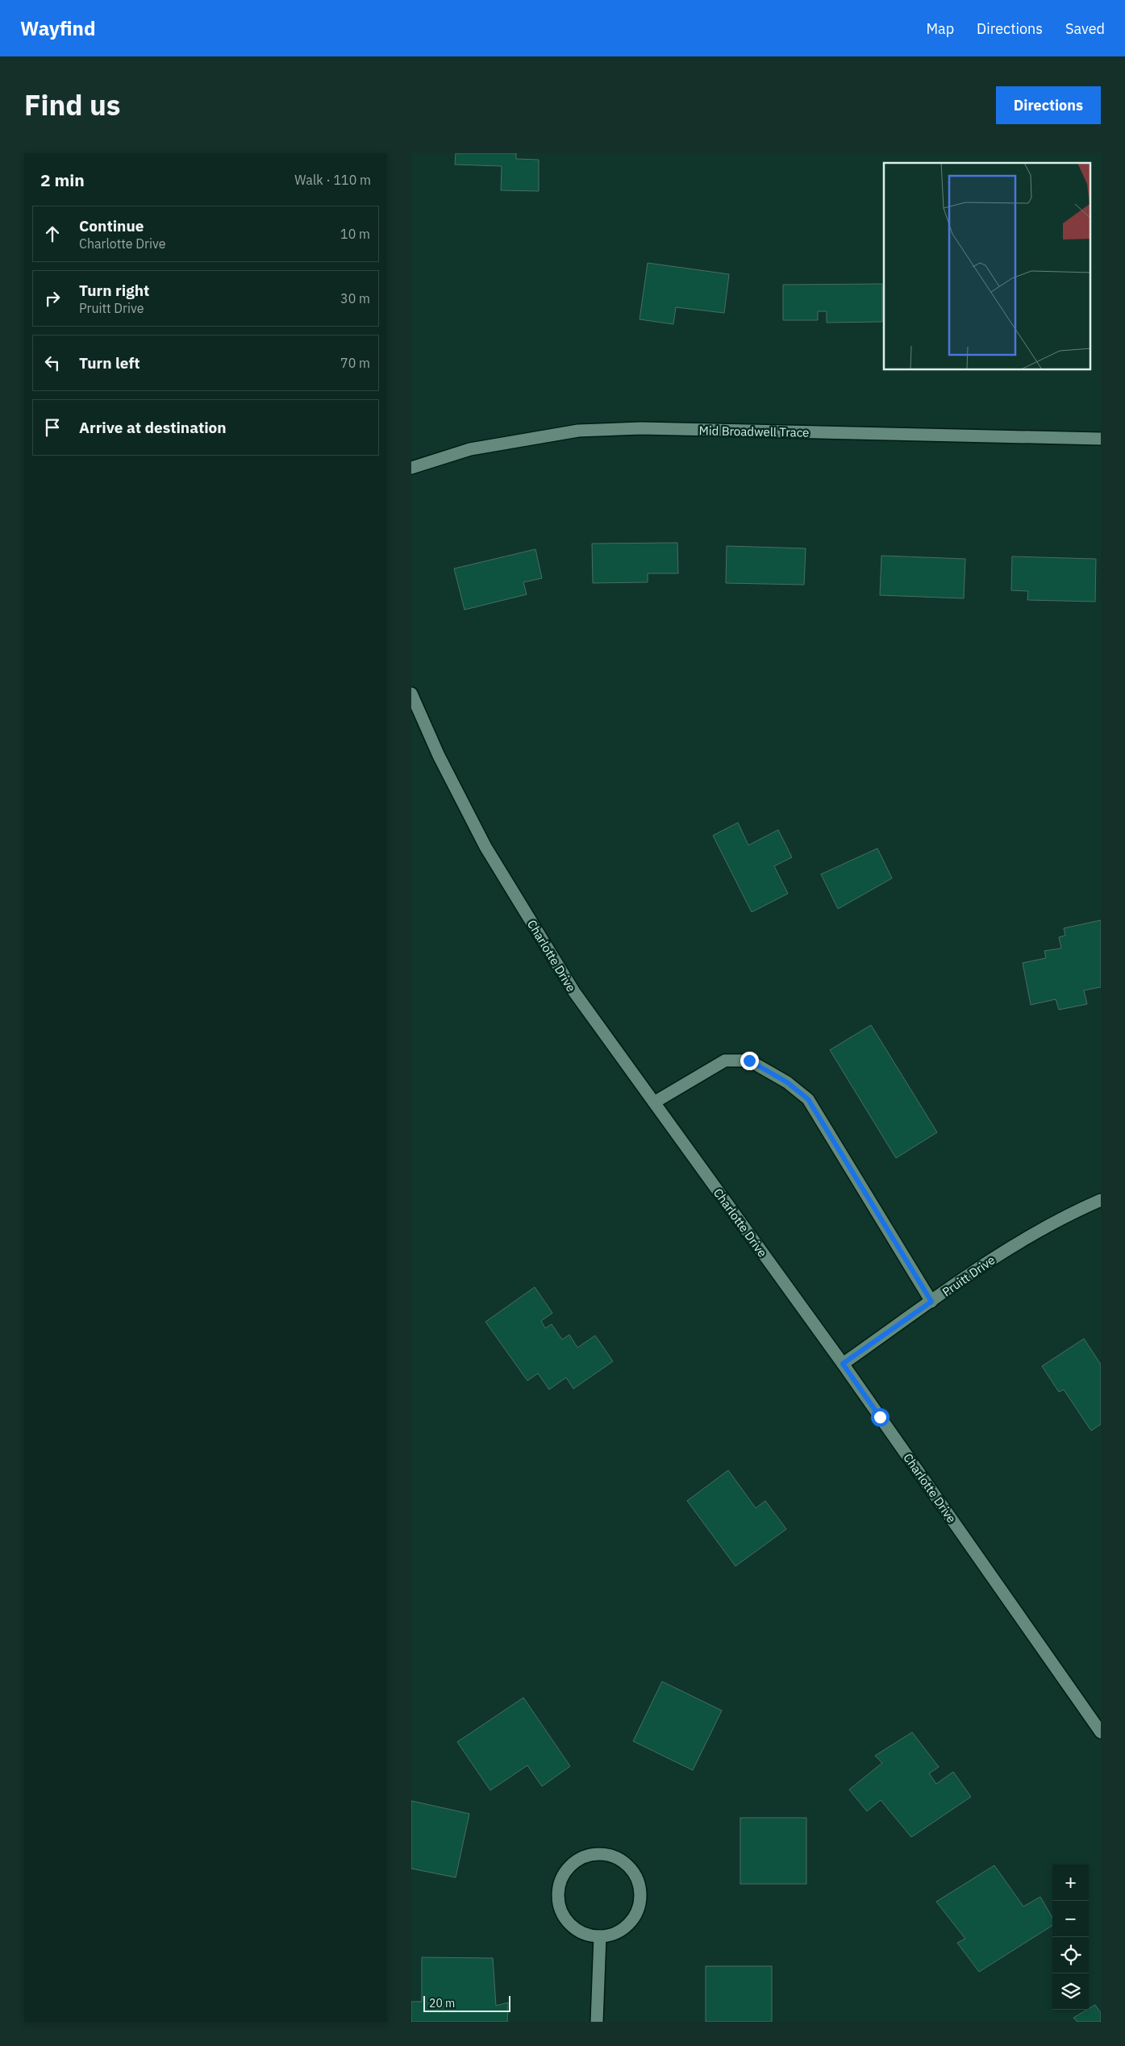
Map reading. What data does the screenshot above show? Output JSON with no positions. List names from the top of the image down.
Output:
{
  "streets": {
    "street": ["Mid Broadwell Trace", "Charlotte Drive", "Pruitt Drive"]
  },
  "crossings": [
    ["Charlotte Drive", "Pruitt Drive"]
  ],
  "scale_bar": "20 m",
  "page": {
    "header": "Wayfind",
    "nav": ["Map", "Directions", "Saved"],
    "title": "Find us",
    "buttons": "Directions",
    "heading": ["2 min", "Walk · 110 m"],
    "list": [
      ["Continue", "Charlotte Drive", "10 m"],
      ["Turn right", "Pruitt Drive", "30 m"],
      ["Turn left", "70 m"],
      "Arrive at destination"
    ],
    "map_buttons": ["+", "−"],
    "scale": "20 m"
  }
}
